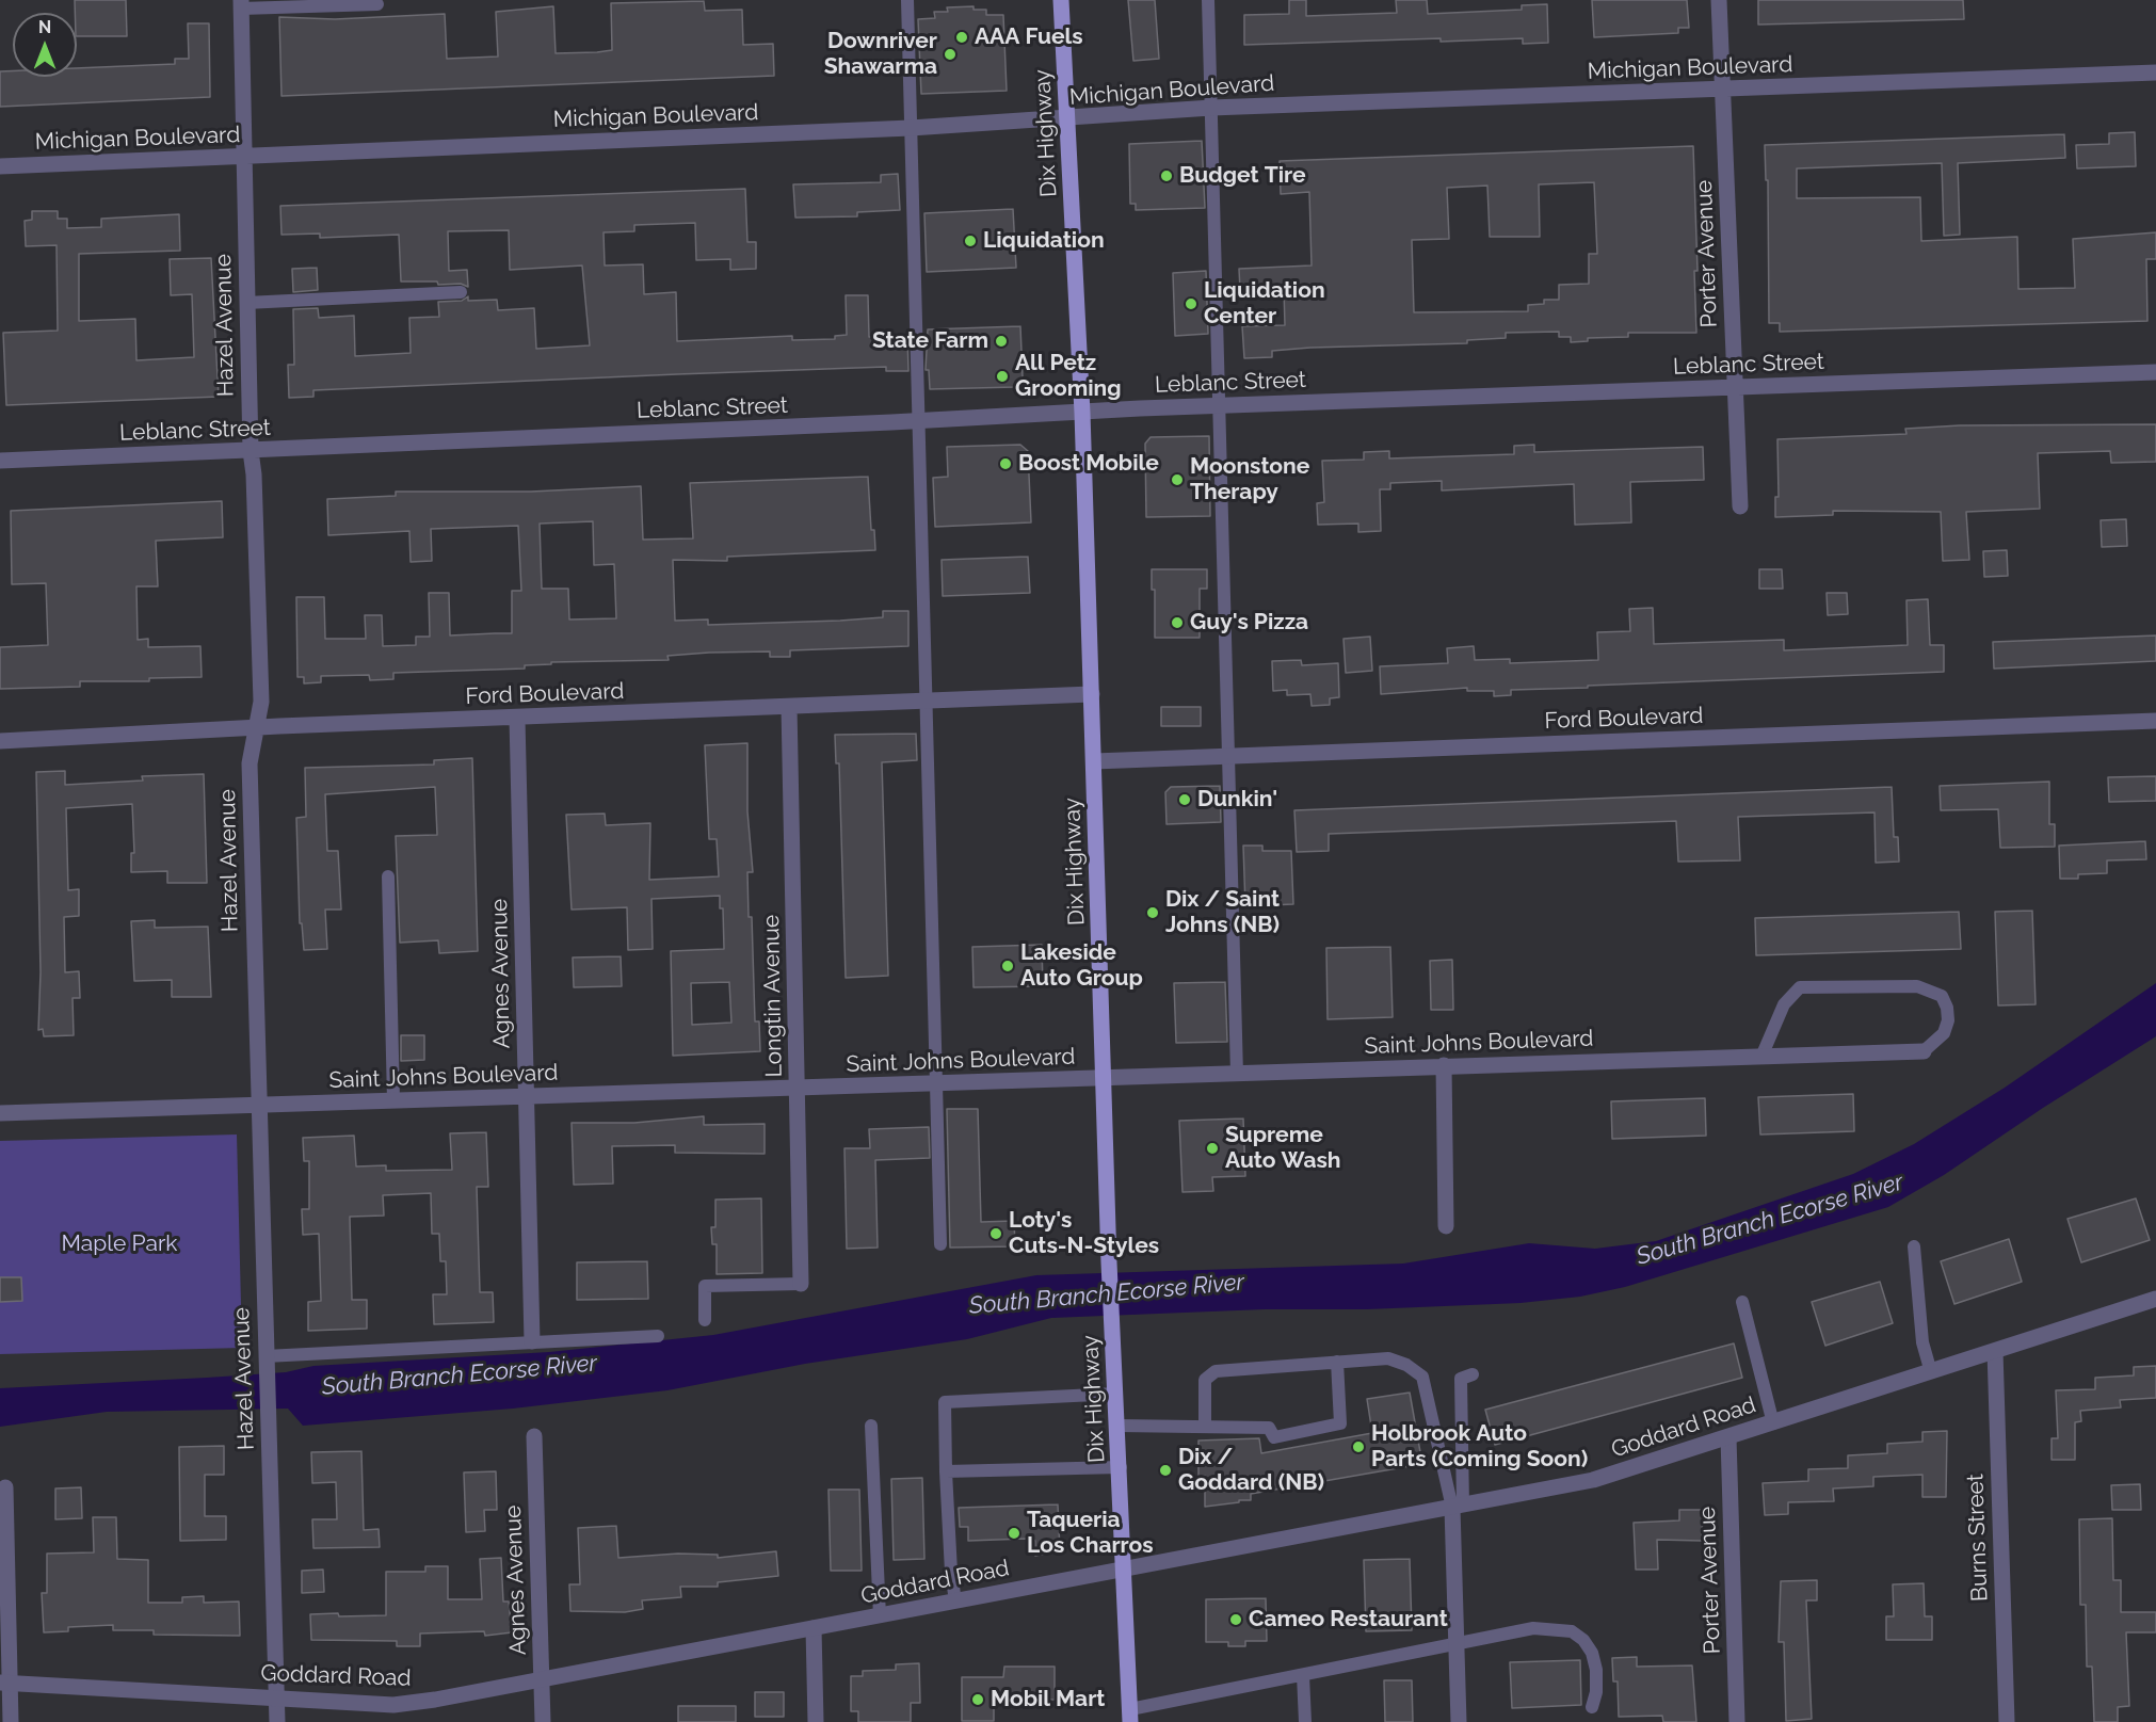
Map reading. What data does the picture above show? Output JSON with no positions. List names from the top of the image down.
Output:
{
  "streets": {
    "main road": ["Dix Highway"],
    "street": [
      "Michigan Boulevard",
      "Porter Avenue",
      "Hazel Avenue",
      "Leblanc Street",
      "Ford Boulevard",
      "Agnes Avenue",
      "Longtin Avenue",
      "Saint Johns Boulevard",
      "Goddard Road",
      "Burns Street"
    ]
  },
  "crossings": [
    ["Michigan Boulevard", "Dix Highway"],
    ["Michigan Boulevard", "Porter Avenue"],
    ["Michigan Boulevard", "Hazel Avenue"],
    ["Dix Highway", "Leblanc Street"],
    ["Dix Highway", "Ford Boulevard"],
    ["Dix Highway", "Saint Johns Boulevard"],
    ["Dix Highway", "Goddard Road"],
    ["Porter Avenue", "Leblanc Street"],
    ["Porter Avenue", "Goddard Road"],
    ["Hazel Avenue", "Leblanc Street"],
    ["Hazel Avenue", "Ford Boulevard"],
    ["Hazel Avenue", "Saint Johns Boulevard"],
    ["Hazel Avenue", "Goddard Road"],
    ["Ford Boulevard", "Agnes Avenue"],
    ["Ford Boulevard", "Longtin Avenue"],
    ["Agnes Avenue", "Saint Johns Boulevard"],
    ["Agnes Avenue", "Goddard Road"],
    ["Longtin Avenue", "Saint Johns Boulevard"],
    ["Goddard Road", "Burns Street"]
  ],
  "water": ["South Branch Ecorse River"],
  "parks": ["Maple Park"],
  "places": [
    "AAA Fuels",
    "Downriver Shawarma",
    "Budget Tire",
    "Liquidation",
    "Liquidation Center",
    "State Farm",
    "All Petz Grooming",
    "Boost Mobile",
    "Moonstone Therapy",
    "Guy's Pizza",
    "Dunkin'",
    "Dix / Saint Johns (NB)",
    "Lakeside Auto Group",
    "Supreme Auto Wash",
    "Loty's Cuts-N-Styles",
    "Holbrook Auto Parts (Coming Soon)",
    "Dix / Goddard (NB)",
    "Taqueria Los Charros",
    "Cameo Restaurant",
    "Mobil Mart"
  ],
  "north": "top"
}
